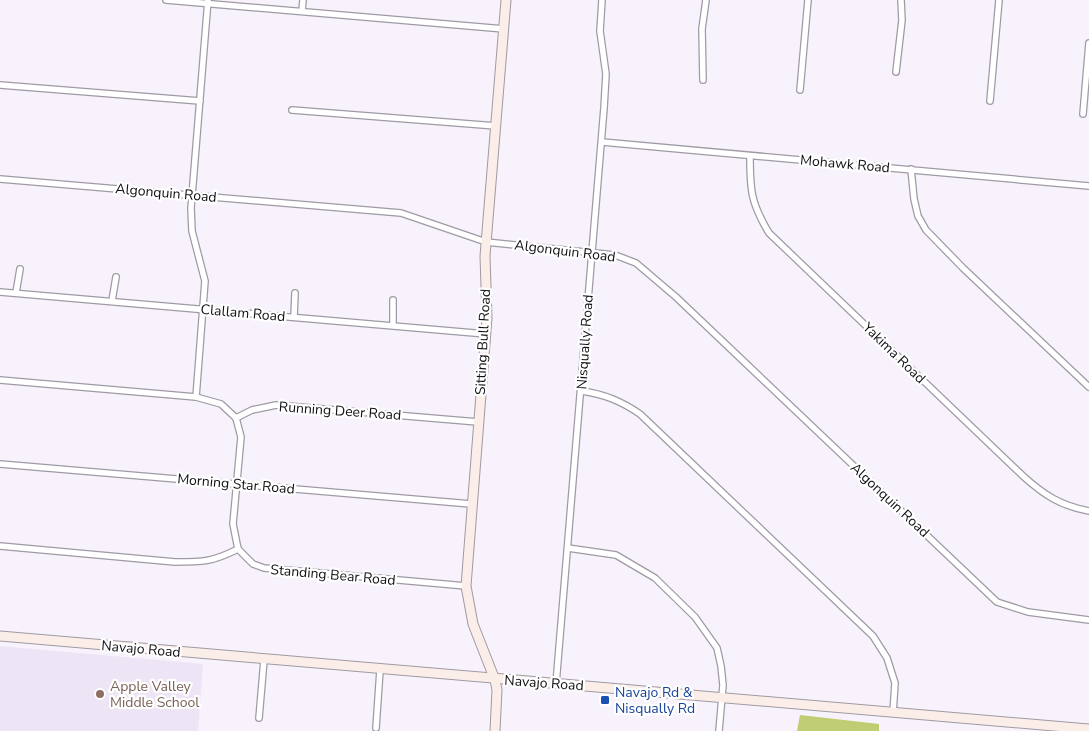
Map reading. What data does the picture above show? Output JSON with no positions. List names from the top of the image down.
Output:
{
  "streets": {
    "main road": ["Sitting Bull Road", "Navajo Road"],
    "street": [
      "Mohawk Road",
      "Algonquin Road",
      "Clallam Road",
      "Nisqually Road",
      "Yakima Road",
      "Running Deer Road",
      "Morning Star Road",
      "Standing Bear Road"
    ]
  },
  "crossings": [
    ["Mohawk Road", "Nisqually Road"],
    ["Mohawk Road", "Yakima Road"],
    ["Algonquin Road", "Sitting Bull Road"],
    ["Algonquin Road", "Nisqually Road"],
    ["Clallam Road", "Sitting Bull Road"],
    ["Sitting Bull Road", "Running Deer Road"],
    ["Sitting Bull Road", "Morning Star Road"],
    ["Sitting Bull Road", "Standing Bear Road"],
    ["Sitting Bull Road", "Navajo Road"],
    ["Nisqually Road", "Navajo Road"]
  ],
  "places": {
    "other": ["Apple Valley Middle School"],
    "transit": ["Navajo Rd & Nisqually Rd"]
  }
}
